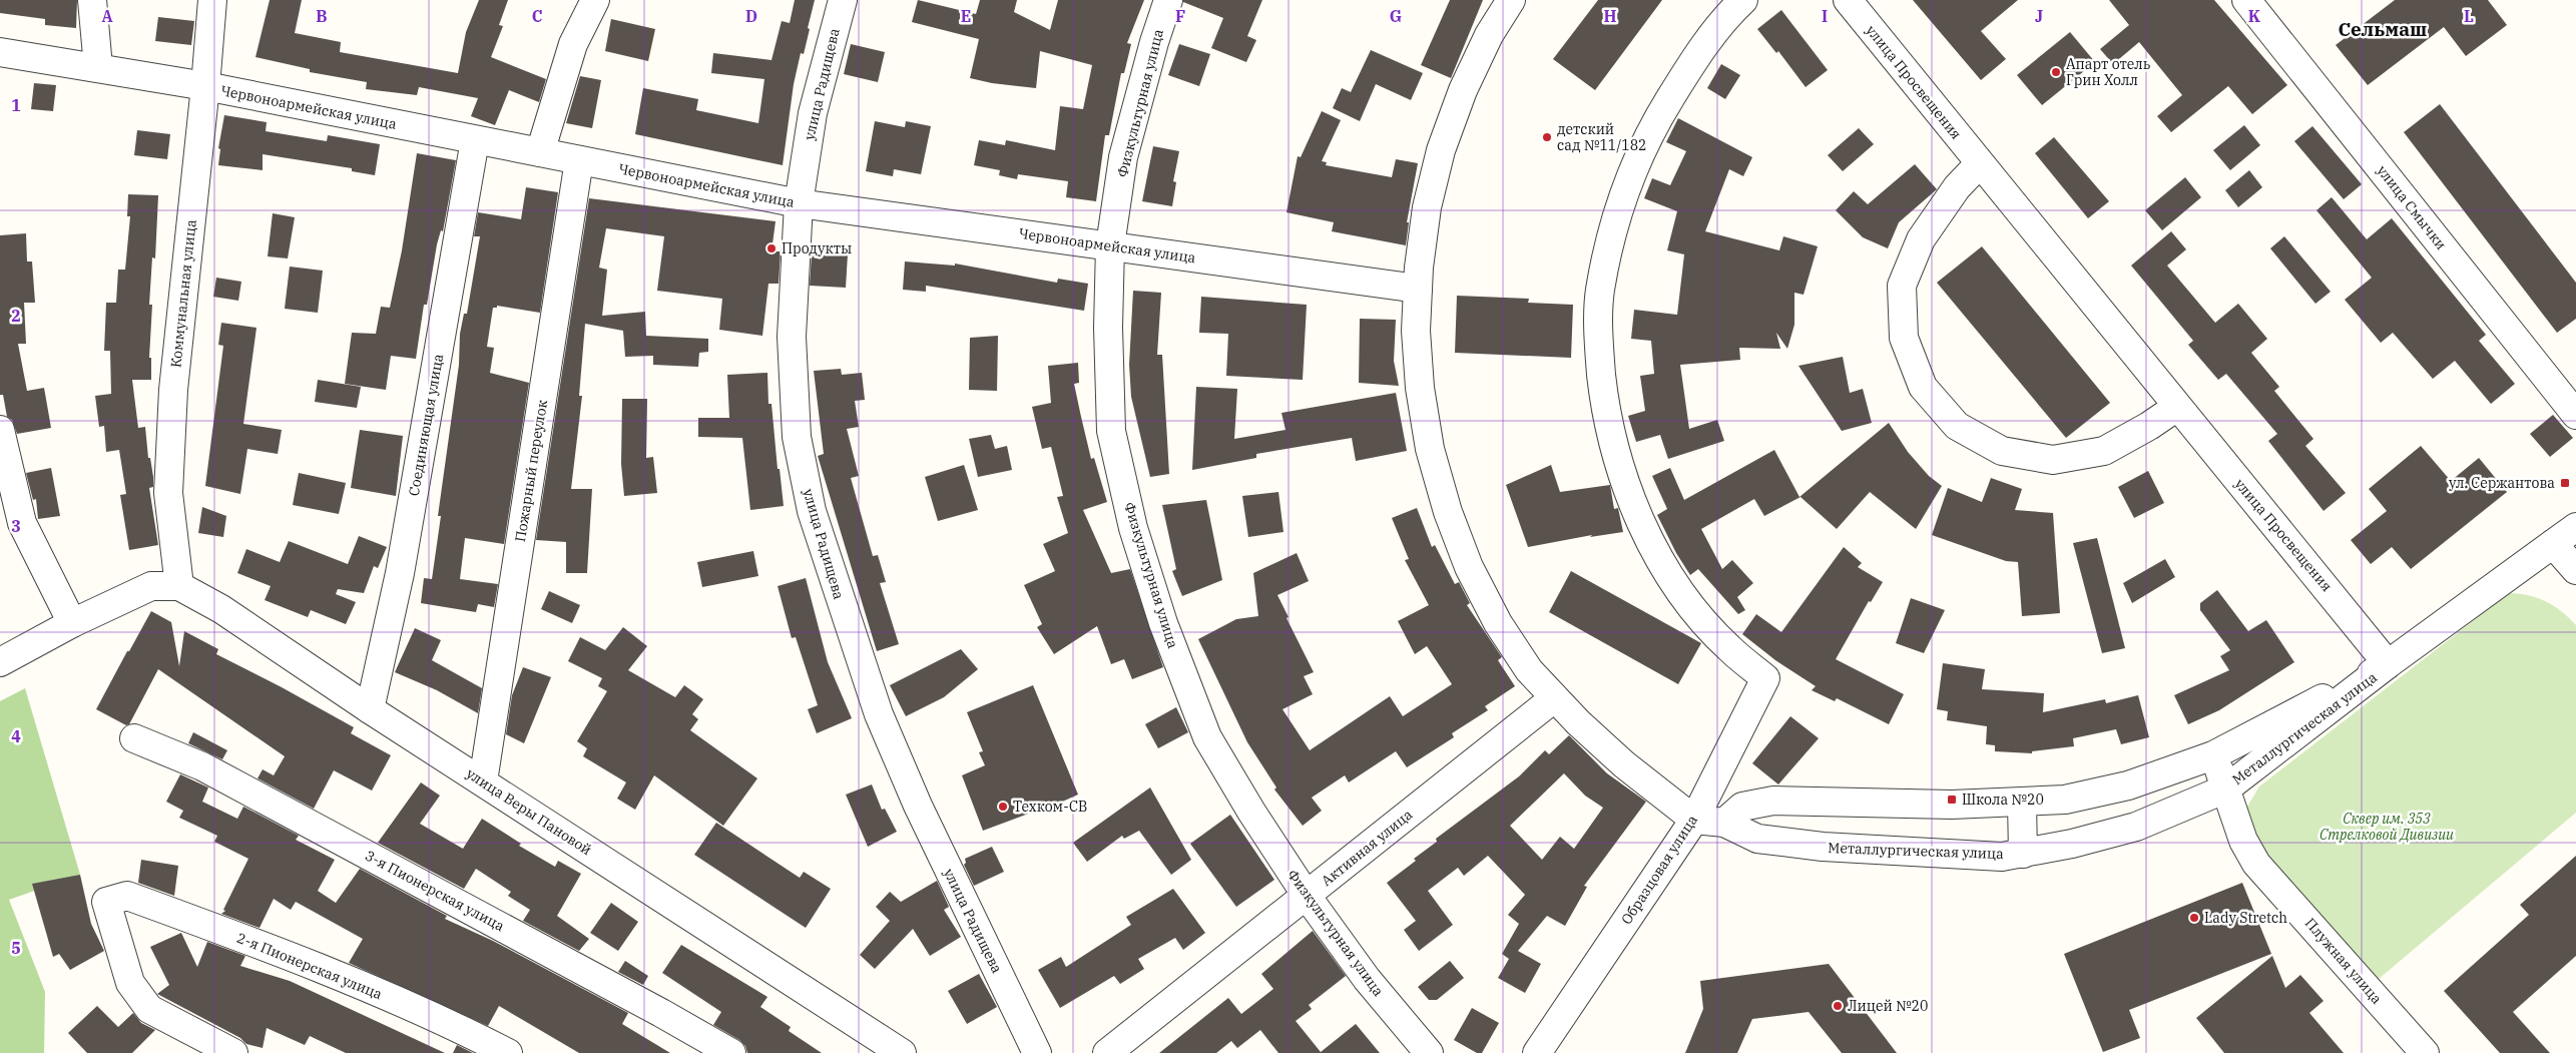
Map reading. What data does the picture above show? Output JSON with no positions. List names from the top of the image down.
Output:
{
  "streets": {
    "street": [
      "улица Просвещения",
      "улица Радищева",
      "Физкультурная улица",
      "Червоноармейская улица",
      "улица Смычки",
      "Коммунальная улица",
      "Соединяющая улица",
      "Пожарный переулок",
      "Металлургическая улица",
      "улица Веры Пановой",
      "Активная улица",
      "Образцовая улица",
      "3-я Пионерская улица",
      "Плужная улица",
      "2-я Пионерская улица"
    ]
  },
  "crossings": [
    ["улица Просвещения", "Металлургическая улица"],
    ["улица Радищева", "Червоноармейская улица"],
    ["Физкультурная улица", "Червоноармейская улица"],
    ["Физкультурная улица", "Активная улица"],
    ["Червоноармейская улица", "Коммунальная улица"],
    ["Червоноармейская улица", "Соединяющая улица"],
    ["Червоноармейская улица", "Пожарный переулок"],
    ["Коммунальная улица", "улица Веры Пановой"],
    ["Соединяющая улица", "улица Веры Пановой"],
    ["Пожарный переулок", "улица Веры Пановой"],
    ["Металлургическая улица", "Образцовая улица"],
    ["Металлургическая улица", "Плужная улица"]
  ],
  "districts": ["Сельмаш"],
  "parks": ["Сквер им. 353 Стрелковой Дивизии"],
  "places": {
    "other": [
      "Апарт отель Грин Холл",
      "детский сад №11/182",
      "Продукты",
      "Техком-СВ",
      "Lady Stretch",
      "Лицей №20"
    ],
    "transit": ["ул. Сержантова", "Школа №20"]
  },
  "grid": {
    "columns": [
      "A",
      "B",
      "C",
      "D",
      "E",
      "F",
      "G",
      "H",
      "I",
      "J",
      "K",
      "L"
    ],
    "rows": [
      "1",
      "2",
      "3",
      "4",
      "5"
    ]
  }
}
